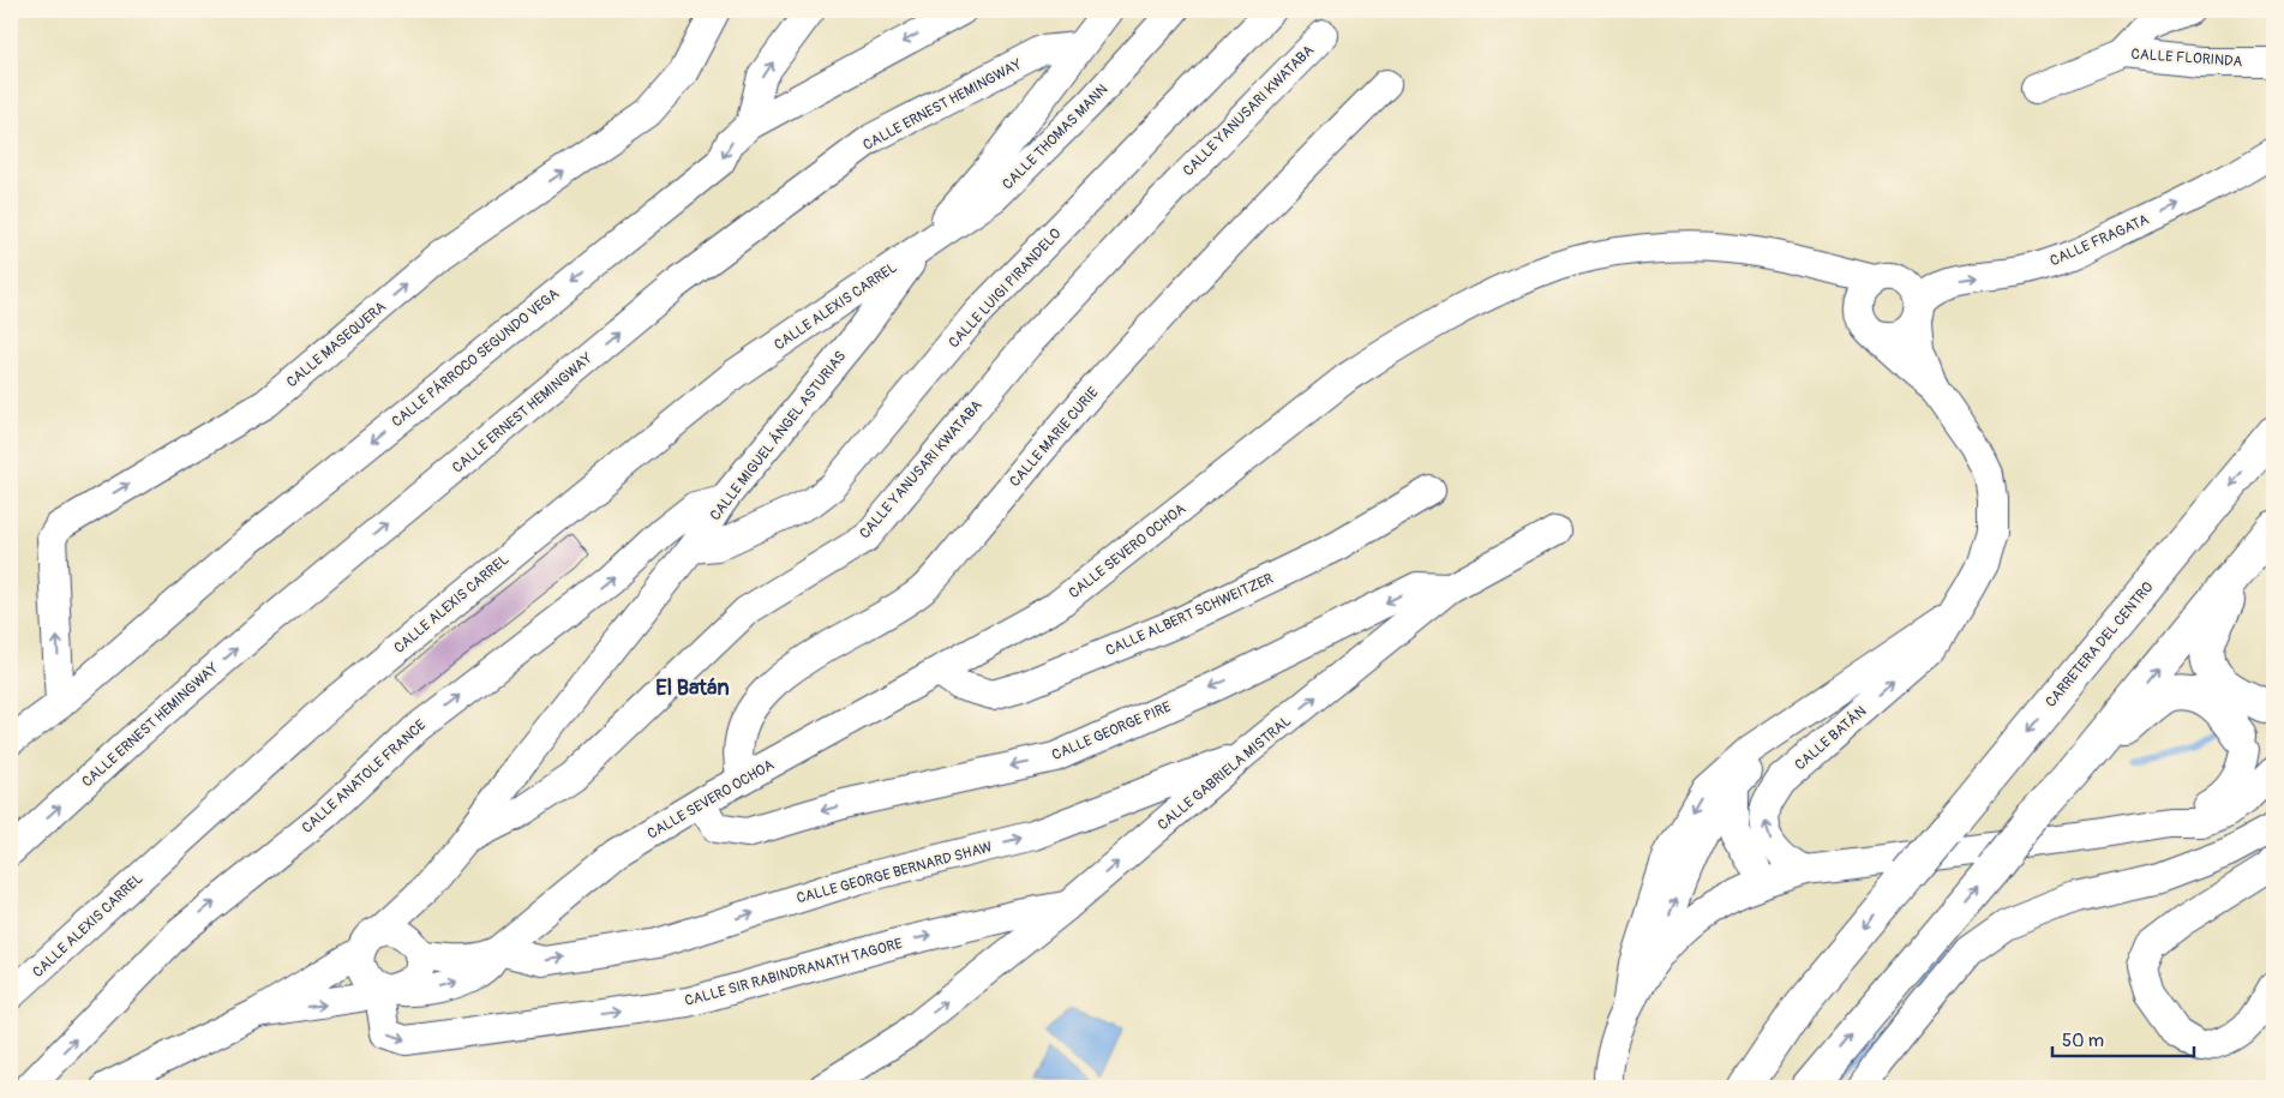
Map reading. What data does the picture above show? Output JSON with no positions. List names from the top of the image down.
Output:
{
  "streets": {
    "main road": ["CARRETERA DEL CENTRO"],
    "street": [
      "CALLE FLORINDA",
      "CALLE ERNEST HEMINGWAY",
      "CALLE YANUSARI KWATABA",
      "CALLE THOMAS MANN",
      "CALLE FRAGATA",
      "CALLE LUIGI PIRANDELO",
      "CALLE ALEXIS CARREL",
      "CALLE MASEQUERA",
      "CALLE PÁRROCO SEGUNDO VEGA",
      "CALLE MIGUEL ÁNGEL ASTURIAS",
      "CALLE MARIE CURIE",
      "CALLE SEVERO OCHOA",
      "CALLE ALBERT SCHWEITZER",
      "CALLE GEORGE PIRE",
      "CALLE BATÁN",
      "CALLE GABRIELA MISTRAL",
      "CALLE ANATOLE FRANCE",
      "CALLE GEORGE BERNARD SHAW",
      "CALLE SIR RABINDRANATH TAGORE"
    ]
  },
  "crossings": [
    ["CALLE ERNEST HEMINGWAY", "CALLE MIGUEL ÁNGEL ASTURIAS"],
    ["CALLE YANUSARI KWATABA", "CALLE MIGUEL ÁNGEL ASTURIAS"],
    ["CALLE THOMAS MANN", "CALLE ALEXIS CARREL"],
    ["CALLE THOMAS MANN", "CALLE MIGUEL ÁNGEL ASTURIAS"],
    ["CALLE FRAGATA", "CALLE SEVERO OCHOA"],
    ["CALLE FRAGATA", "CALLE BATÁN"],
    ["CALLE LUIGI PIRANDELO", "CALLE MIGUEL ÁNGEL ASTURIAS"],
    ["CALLE ALEXIS CARREL", "CALLE MIGUEL ÁNGEL ASTURIAS"],
    ["CALLE MASEQUERA", "CALLE PÁRROCO SEGUNDO VEGA"],
    ["CALLE MIGUEL ÁNGEL ASTURIAS", "CALLE ANATOLE FRANCE"],
    ["CALLE MIGUEL ÁNGEL ASTURIAS", "CALLE SIR RABINDRANATH TAGORE"],
    ["CALLE MARIE CURIE", "CALLE SEVERO OCHOA"],
    ["CALLE SEVERO OCHOA", "CALLE ALBERT SCHWEITZER"],
    ["CALLE SEVERO OCHOA", "CALLE GEORGE PIRE"],
    ["CALLE SEVERO OCHOA", "CALLE BATÁN"],
    ["CALLE SEVERO OCHOA", "CALLE GEORGE BERNARD SHAW"],
    ["CALLE GEORGE PIRE", "CALLE GABRIELA MISTRAL"],
    ["CALLE GABRIELA MISTRAL", "CALLE GEORGE BERNARD SHAW"],
    ["CALLE GABRIELA MISTRAL", "CALLE SIR RABINDRANATH TAGORE"]
  ],
  "one_way": [
    "CALLE ERNEST HEMINGWAY",
    "CALLE FRAGATA",
    "CALLE MASEQUERA",
    "CALLE PÁRROCO SEGUNDO VEGA",
    "CALLE GEORGE PIRE",
    "CALLE GABRIELA MISTRAL",
    "CALLE GEORGE BERNARD SHAW"
  ],
  "districts": ["El Batán"],
  "scale_bar": "50 m"
}
